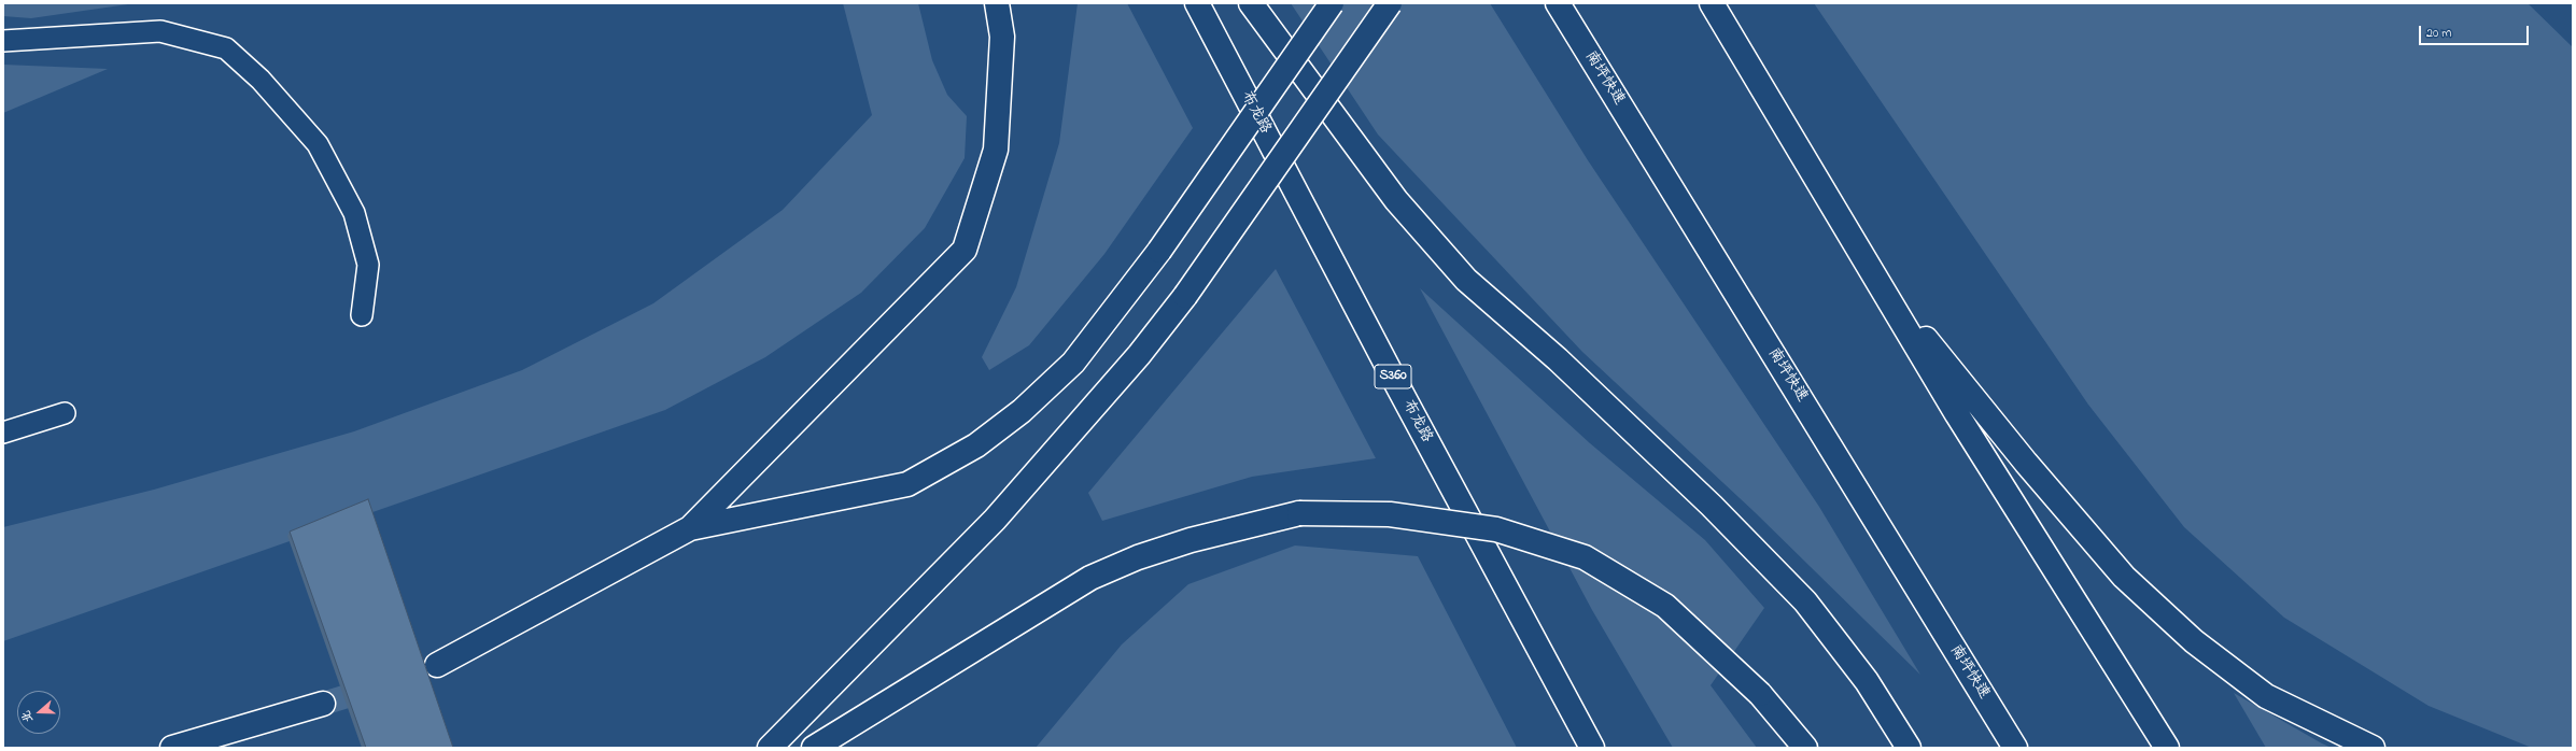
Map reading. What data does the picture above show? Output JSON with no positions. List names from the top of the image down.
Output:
{
  "streets": {
    "main road": ["南坪快速", "布龙路", "S360"]
  },
  "scale_bar": "20 m",
  "north": "left"
}
